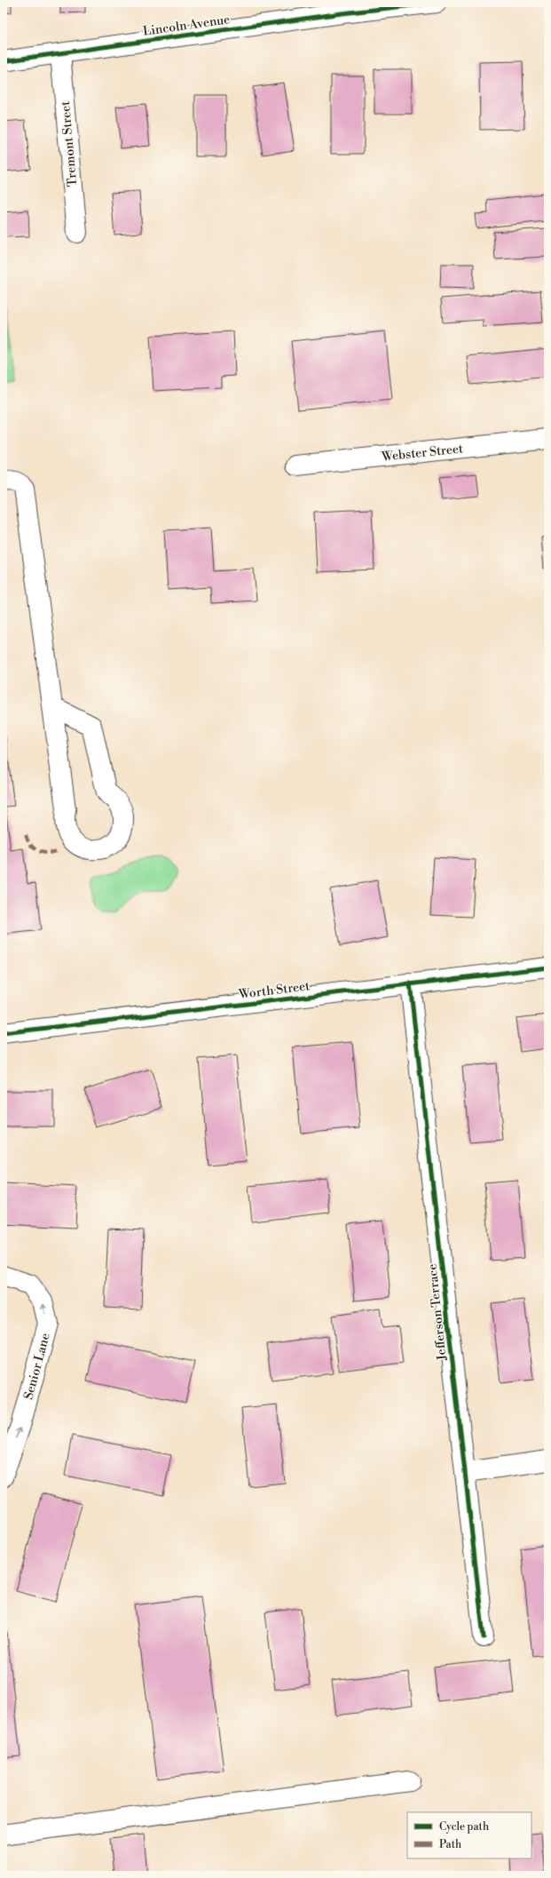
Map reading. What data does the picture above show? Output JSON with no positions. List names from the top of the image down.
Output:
{
  "streets": {
    "street": [
      "Lincoln Avenue",
      "Tremont Street",
      "Webster Street",
      "Worth Street",
      "Jefferson Terrace",
      "Senior Lane"
    ]
  },
  "crossings": [
    ["Lincoln Avenue", "Tremont Street"],
    ["Worth Street", "Jefferson Terrace"]
  ],
  "one_way": ["Senior Lane"],
  "legend": ["Cycle path", "Path"]
}
